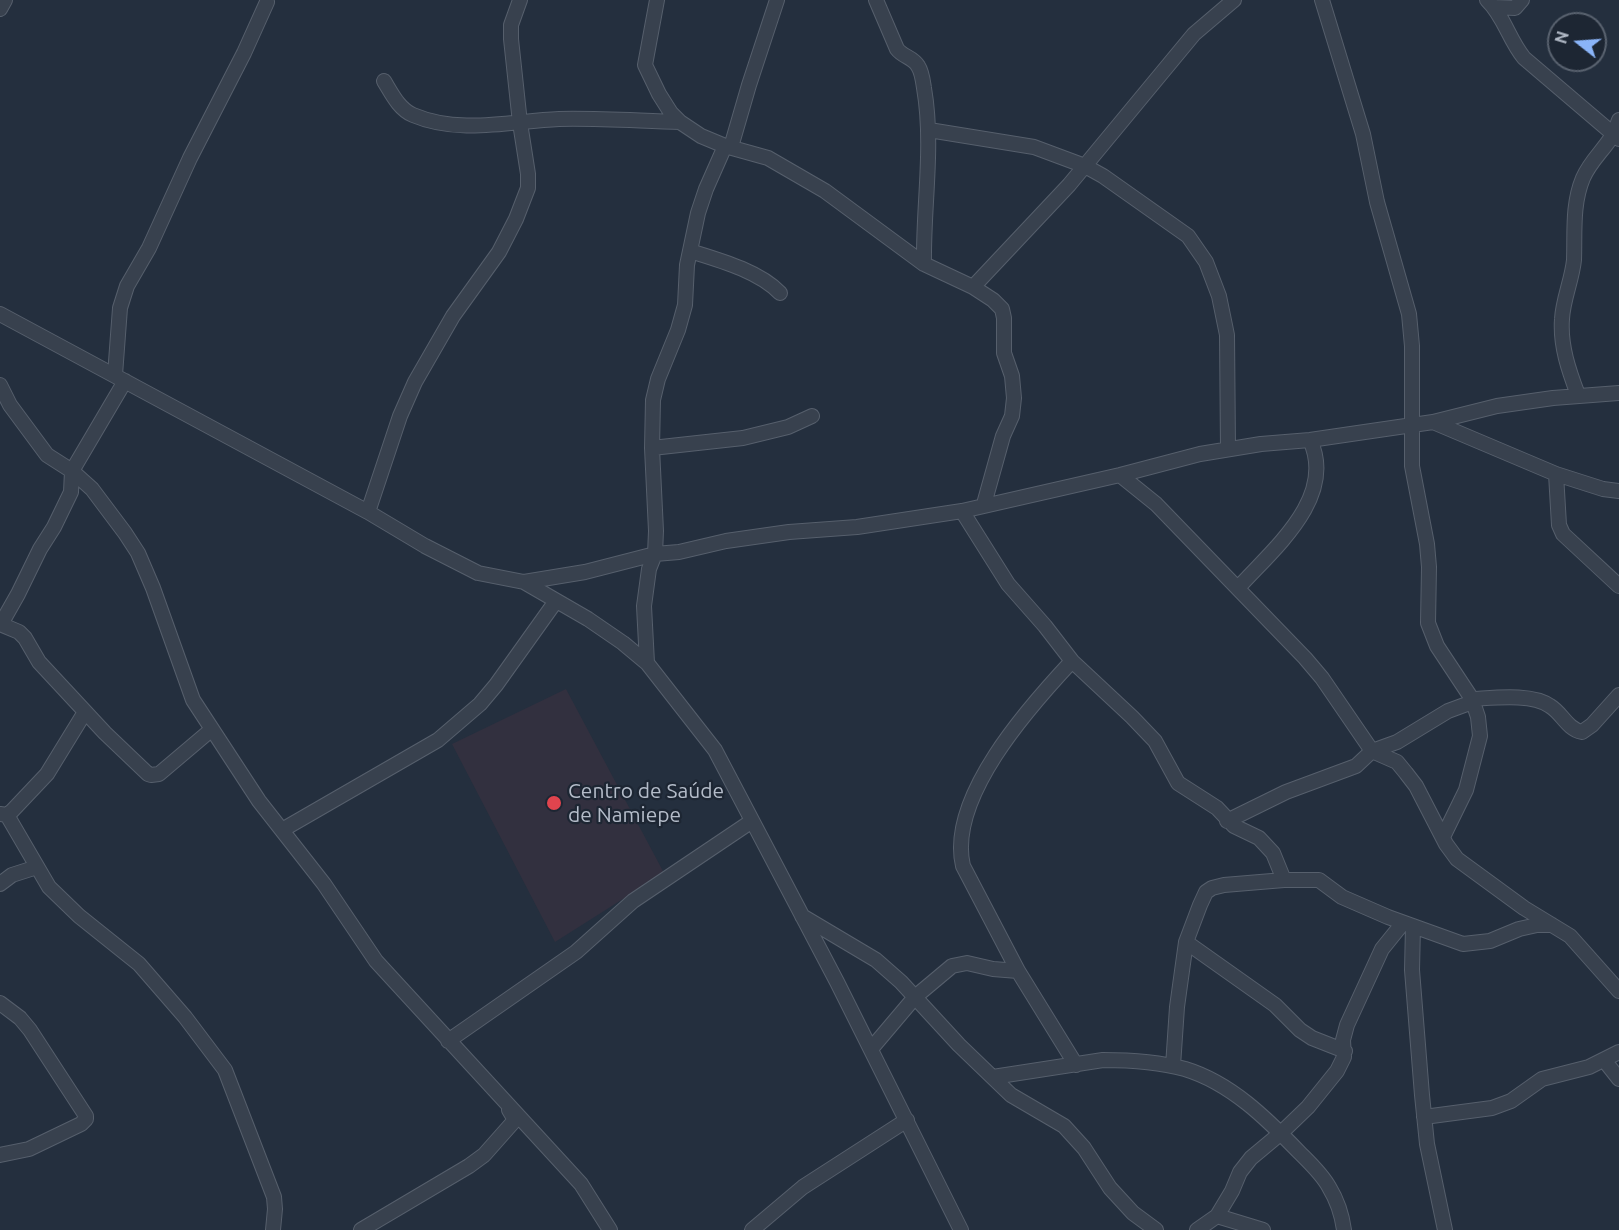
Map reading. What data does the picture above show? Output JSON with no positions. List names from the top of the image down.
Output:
{
  "places": ["Centro de Saúde de Namiepe"],
  "north": "left"
}
